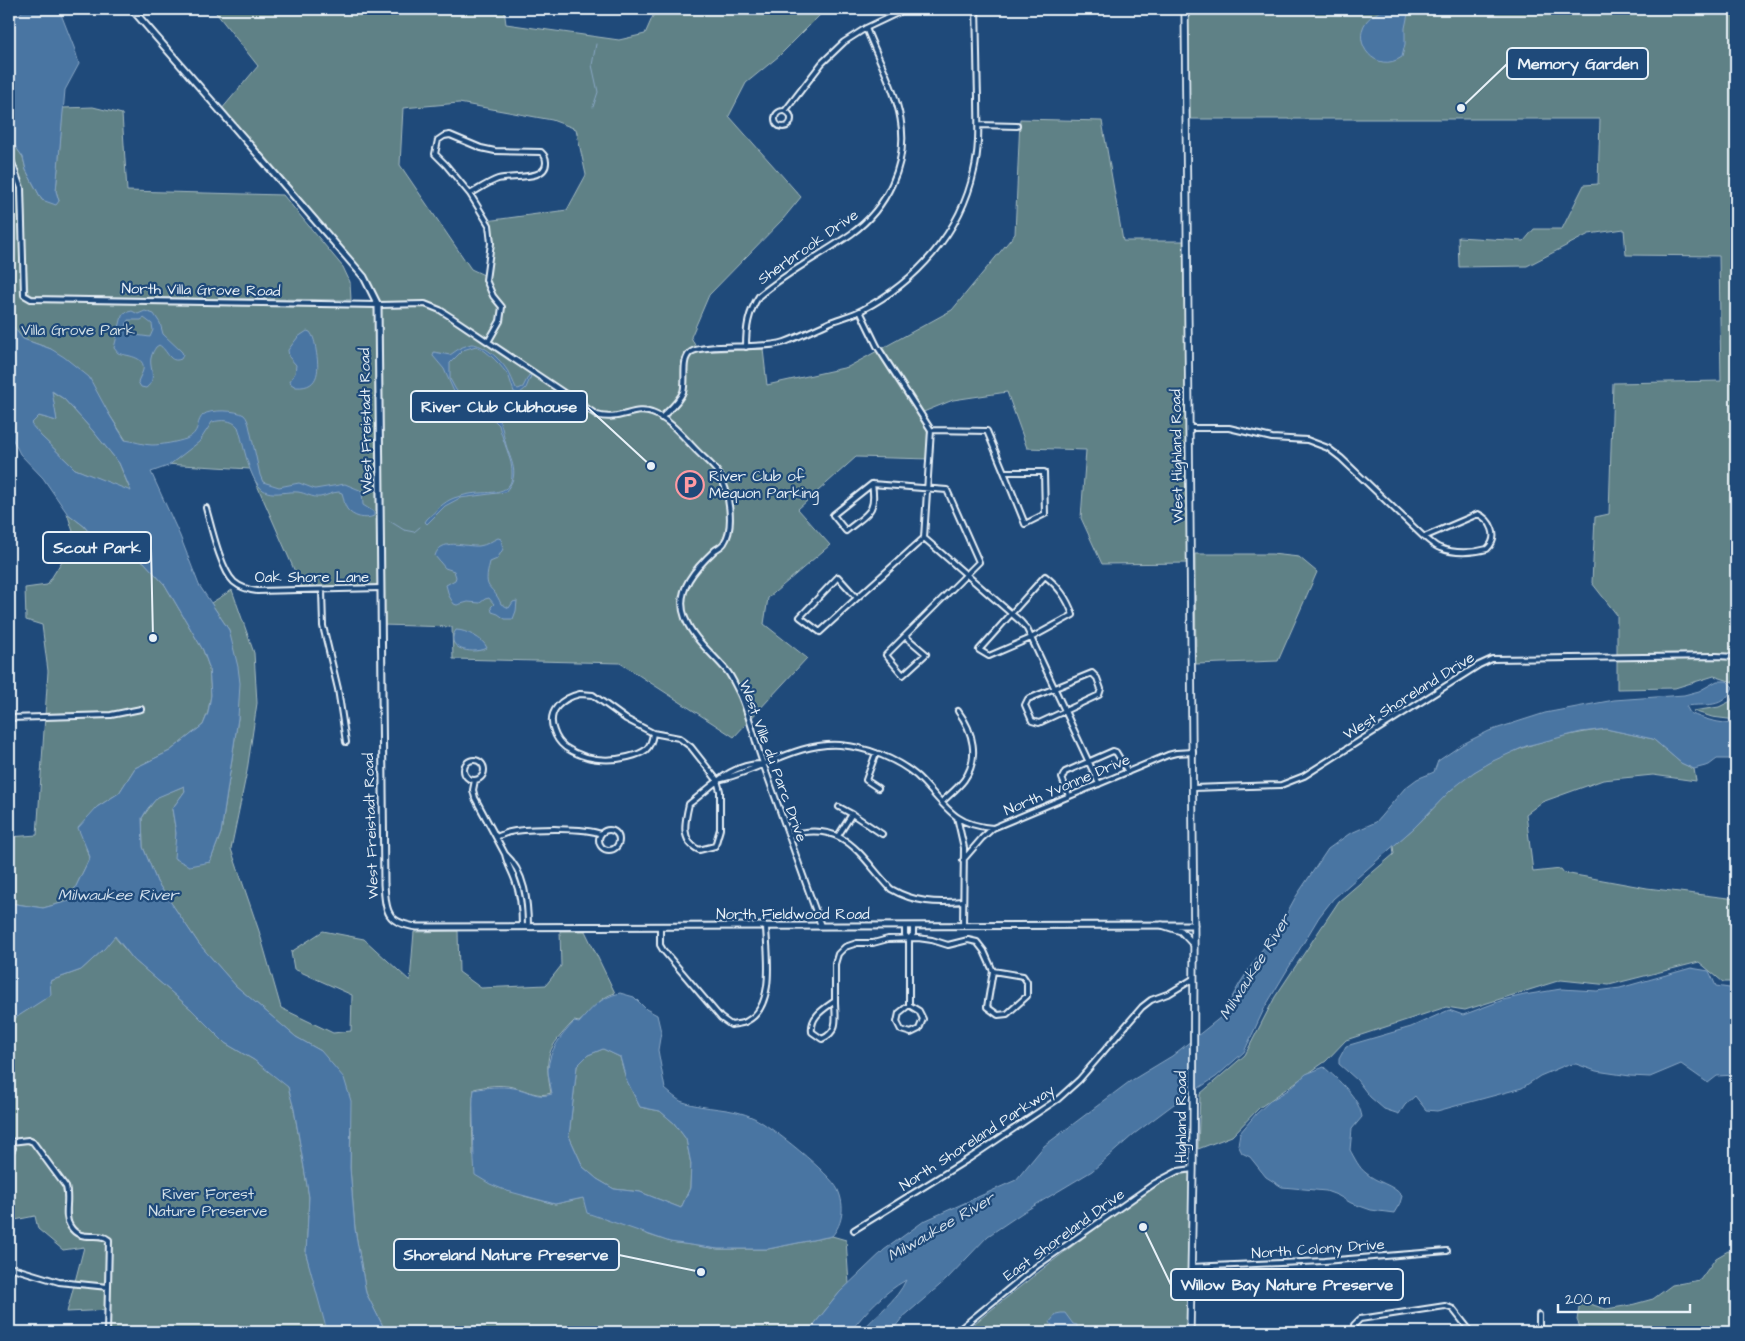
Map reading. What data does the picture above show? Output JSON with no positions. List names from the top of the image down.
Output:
{
  "streets": {
    "main road": ["West Highland Road", "Highland Road"],
    "street": [
      "Sherbrook Drive",
      "North Villa Grove Road",
      "West Freistadt Road",
      "Oak Shore Lane",
      "West Shoreland Drive",
      "West Ville du Parc Drive",
      "North Yvonne Drive",
      "North Fieldwood Road",
      "North Shoreland Parkway",
      "East Shoreland Drive",
      "North Colony Drive"
    ]
  },
  "crossings": [
    ["North Villa Grove Road", "West Freistadt Road"],
    ["North Villa Grove Road", "West Ville du Parc Drive"],
    ["West Freistadt Road", "Oak Shore Lane"],
    ["West Freistadt Road", "North Fieldwood Road"],
    ["West Highland Road", "West Shoreland Drive"],
    ["West Highland Road", "North Yvonne Drive"],
    ["West Highland Road", "Highland Road"],
    ["West Ville du Parc Drive", "North Fieldwood Road"],
    ["North Fieldwood Road", "Highland Road"],
    ["Highland Road", "North Shoreland Parkway"],
    ["Highland Road", "East Shoreland Drive"],
    ["Highland Road", "North Colony Drive"]
  ],
  "water": ["Milwaukee River"],
  "parks": ["Villa Grove Park", "River Forest Nature Preserve"],
  "places": {
    "other": [
      "Memory Garden",
      "River Club Clubhouse",
      "Scout Park",
      "Willow Bay Nature Preserve",
      "Shoreland Nature Preserve"
    ],
    "parking": ["River Club of Mequon Parking"]
  },
  "scale_bar": "200 m"
}
